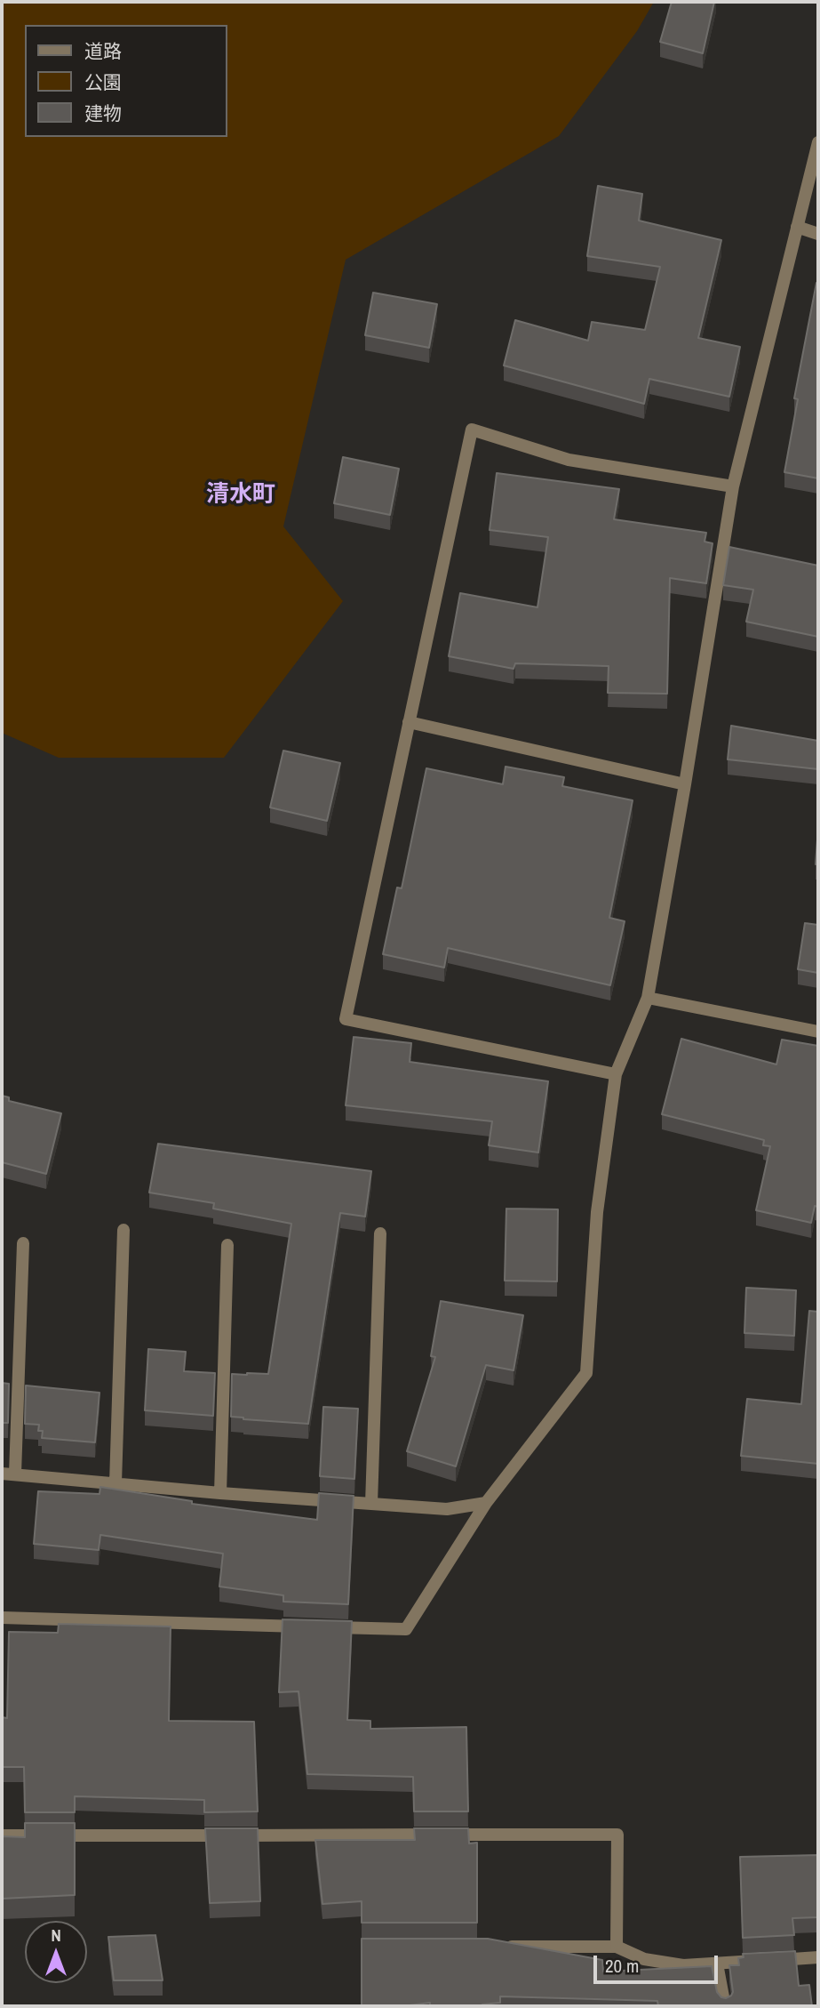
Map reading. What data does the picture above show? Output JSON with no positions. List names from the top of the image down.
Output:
{
  "districts": ["清水町"],
  "legend": ["道路", "公園", "建物"],
  "scale_bar": "20 m",
  "north": "top"
}
